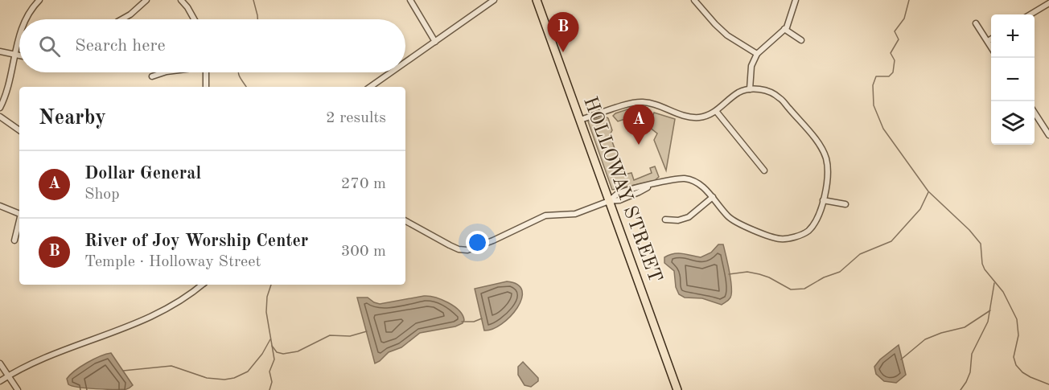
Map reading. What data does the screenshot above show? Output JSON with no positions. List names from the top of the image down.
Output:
{
  "streets": {
    "highway": ["HOLLOWAY STREET"]
  },
  "page": {
    "pins": ["B", "A"],
    "map_buttons": ["+", "−"],
    "search": "Search here",
    "heading": ["Nearby", "2 results"],
    "list": [
      {
        "mark": "A",
        "name": "Dollar General",
        "note": "Shop",
        "value": "270 m"
      },
      {
        "mark": "B",
        "name": "River of Joy Worship Center",
        "note": "Temple · Holloway Street",
        "value": "300 m"
      }
    ]
  }
}
